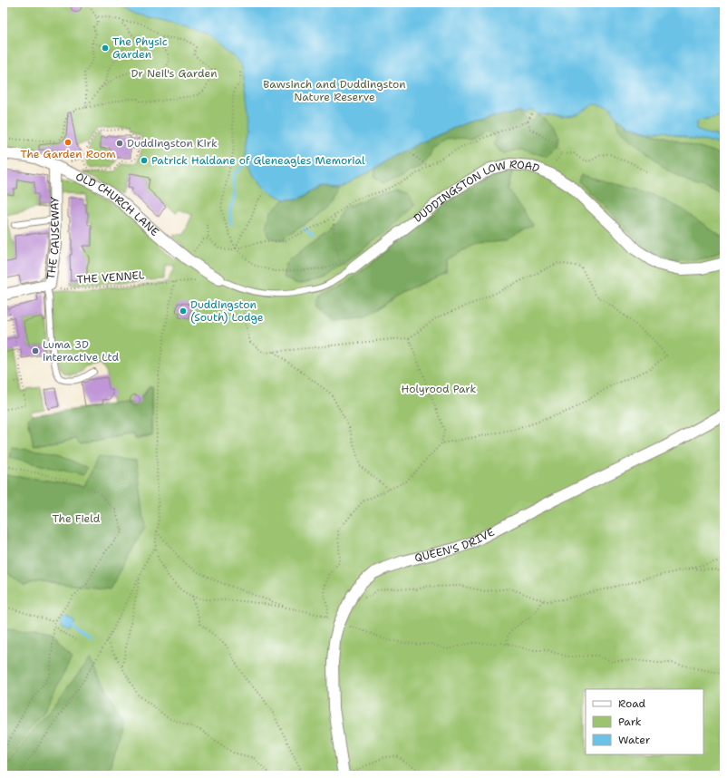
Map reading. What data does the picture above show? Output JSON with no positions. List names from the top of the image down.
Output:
{
  "streets": {
    "street": [
      "DUDDINGSTON LOW ROAD",
      "OLD CHURCH LANE",
      "THE CAUSEWAY",
      "QUEEN'S DRIVE"
    ],
    "path": ["THE VENNEL"]
  },
  "crossings": [
    ["DUDDINGSTON LOW ROAD", "OLD CHURCH LANE"],
    ["OLD CHURCH LANE", "THE CAUSEWAY"],
    ["THE CAUSEWAY", "THE VENNEL"]
  ],
  "parks": [
    "Dr Neil's Garden",
    "Bawsinch and Duddingston Nature Reserve",
    "Holyrood Park",
    "The Field"
  ],
  "places": [
    "The Physic Garden",
    "The Garden Room",
    "Duddingston Kirk",
    "Patrick Haldane of Gleneagles Memorial",
    "Duddingston (South) Lodge",
    "Luma 3D interactive Ltd"
  ],
  "legend": ["Road", "Park", "Water"]
}
